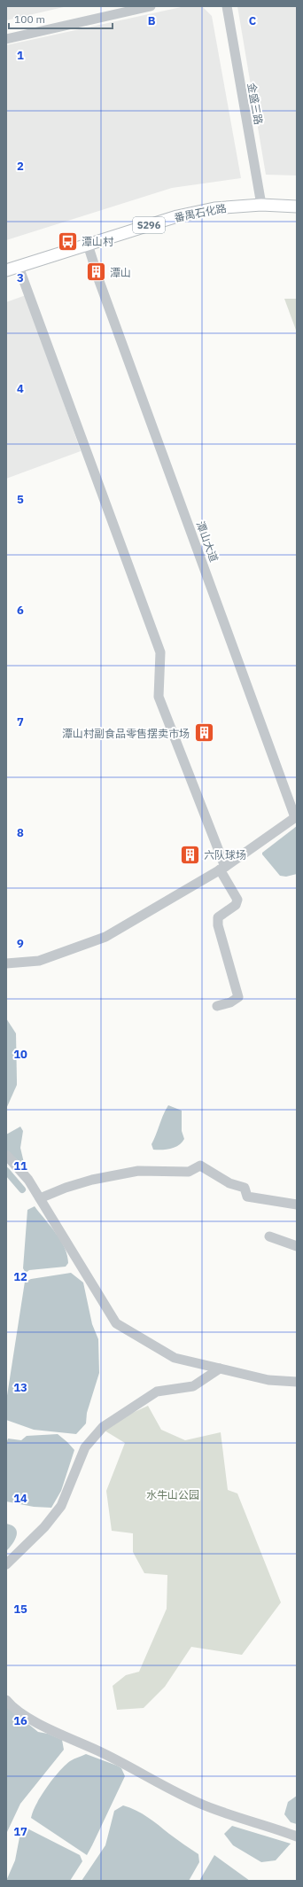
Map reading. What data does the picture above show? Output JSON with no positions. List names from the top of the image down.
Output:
{
  "streets": {
    "main road": ["番禺石化路", "S296"],
    "street": ["金盛三路", "潭山大道"]
  },
  "crossings": [
    ["金盛三路", "番禺石化路"],
    ["番禺石化路", "潭山大道"]
  ],
  "parks": ["水牛山公园"],
  "places": {
    "bus stop": ["潭山村"],
    "building": ["潭山", "潭山村副食品零售摆卖市场", "六队球场"]
  },
  "scale_bar": "100 m",
  "grid": {
    "columns": ["B", "C"],
    "rows": [
      "1",
      "2",
      "3",
      "4",
      "5",
      "6",
      "7",
      "8",
      "9",
      "10",
      "11",
      "12",
      "13",
      "14",
      "15",
      "16",
      "17"
    ]
  }
}
